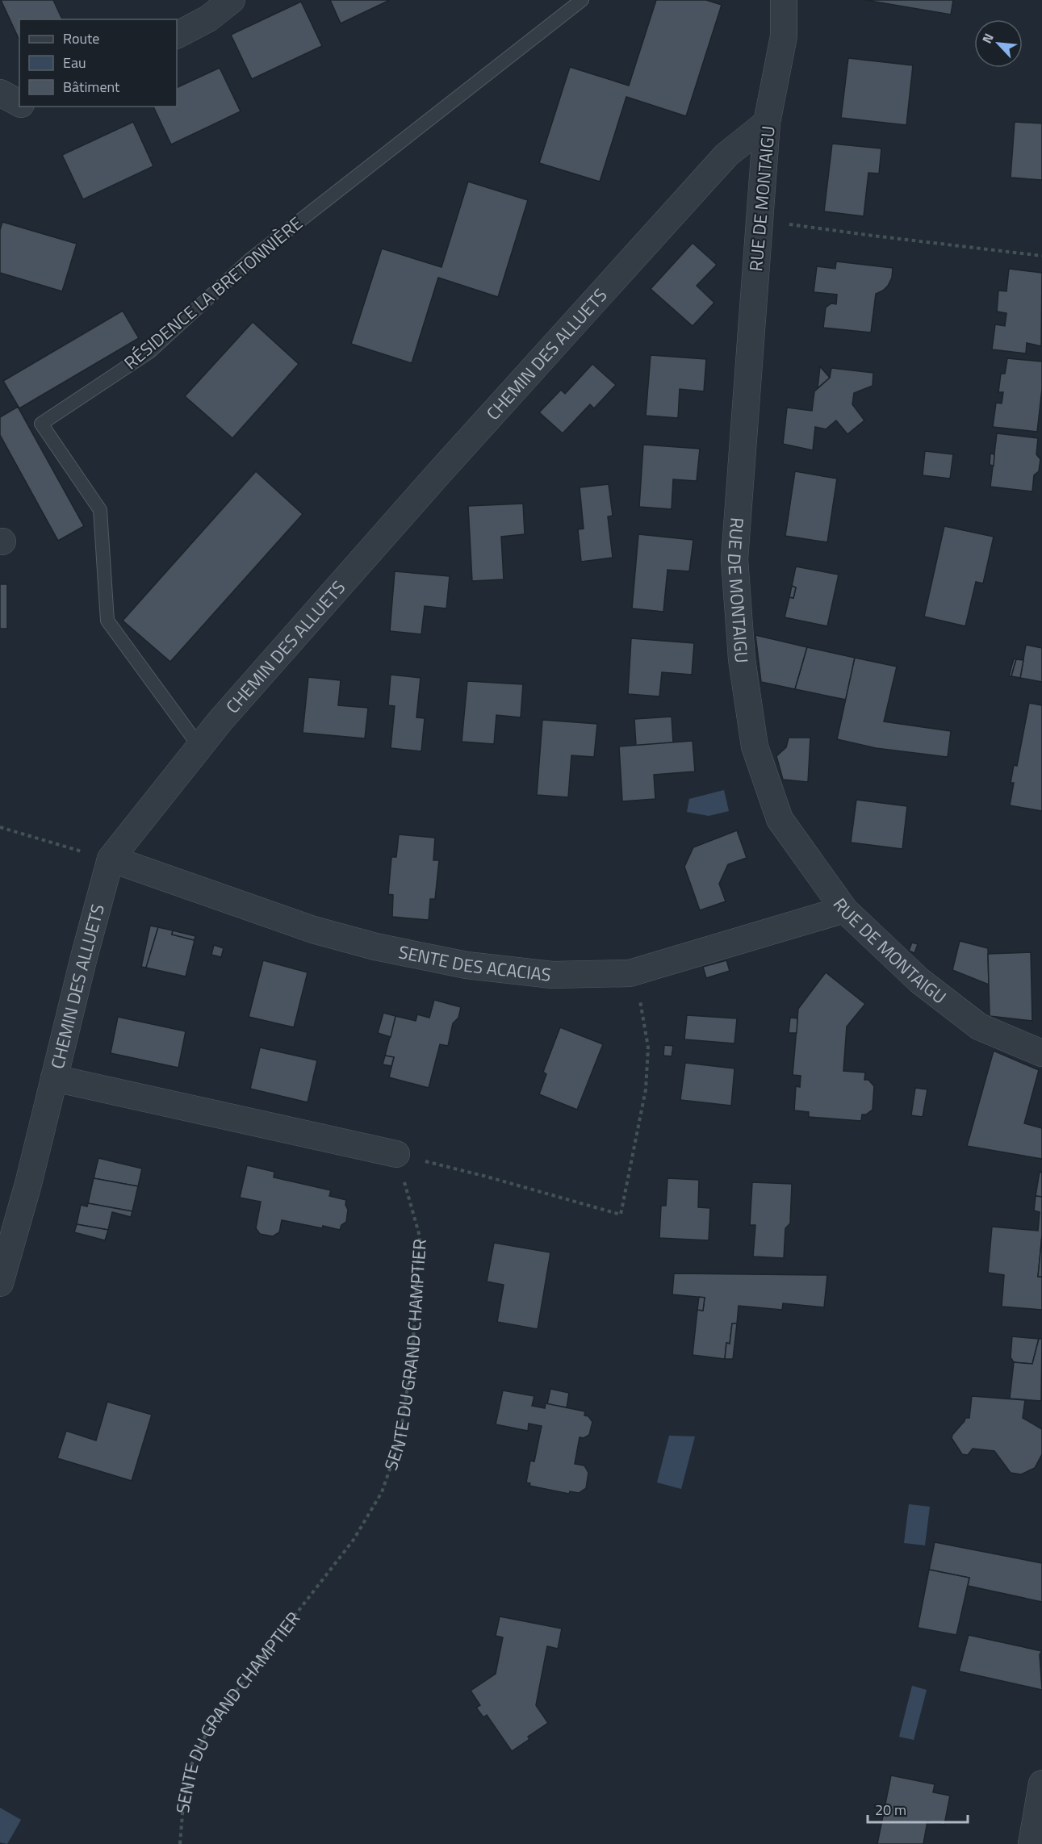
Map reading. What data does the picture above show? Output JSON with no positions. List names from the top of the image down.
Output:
{
  "streets": {
    "street": ["RUE DE MONTAIGU", "CHEMIN DES ALLUETS", "SENTE DES ACACIAS"],
    "lane": ["RÉSIDENCE LA BRETONNIÈRE"],
    "path": ["SENTE DU GRAND CHAMPTIER"]
  },
  "crossings": [
    ["RUE DE MONTAIGU", "CHEMIN DES ALLUETS"],
    ["RUE DE MONTAIGU", "SENTE DES ACACIAS"],
    ["RÉSIDENCE LA BRETONNIÈRE", "CHEMIN DES ALLUETS"],
    ["CHEMIN DES ALLUETS", "SENTE DES ACACIAS"]
  ],
  "legend": ["Route", "Eau", "Bâtiment"],
  "scale_bar": "20 m",
  "north": "top left"
}
